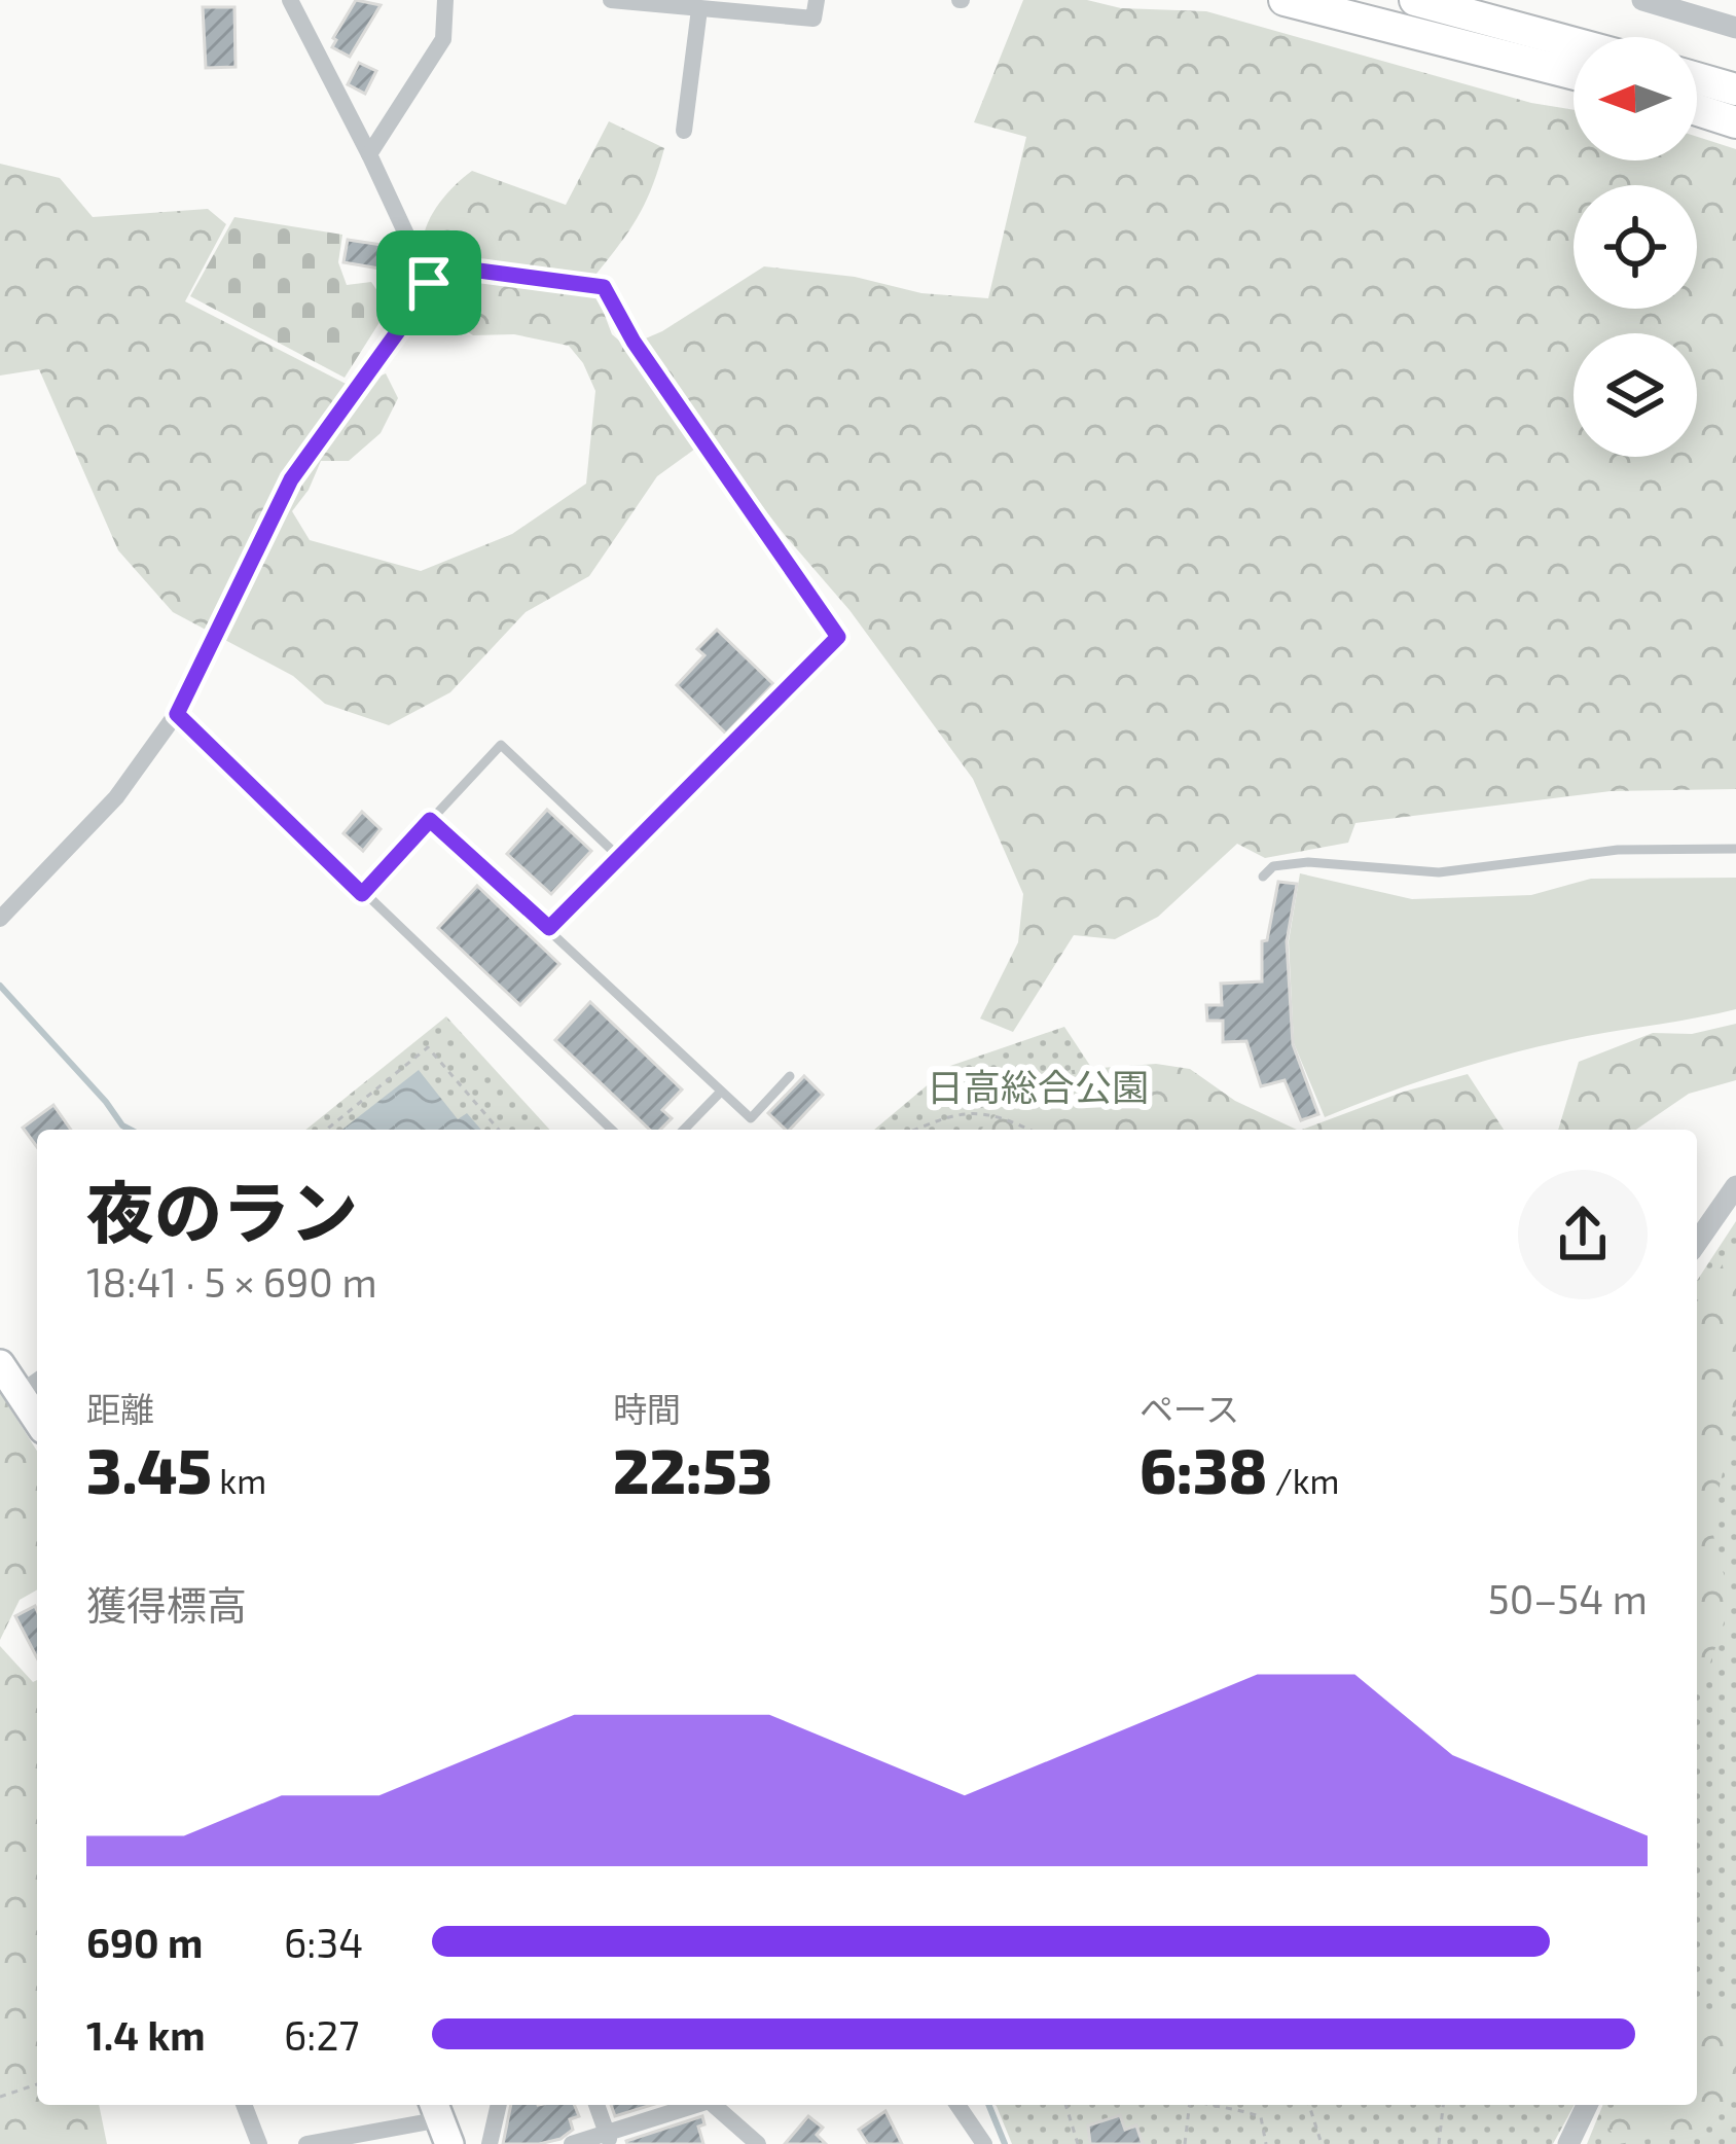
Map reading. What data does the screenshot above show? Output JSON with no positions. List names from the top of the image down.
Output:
{
  "parks": ["日高総合公園"],
  "north": "left",
  "page": {
    "heading": ["夜のラン", "18:41 · 5 × 690 m"],
    "stats": [
      ["距離", "3.45 km"],
      ["時間", "22:53"],
      ["ペース", "6:38 /km"]
    ],
    "chart": ["獲得標高", "50–54 m"],
    "list": [
      {
        "name": "690 m",
        "note": "6:34"
      },
      {
        "name": "1.4 km",
        "note": "6:27"
      }
    ]
  }
}
